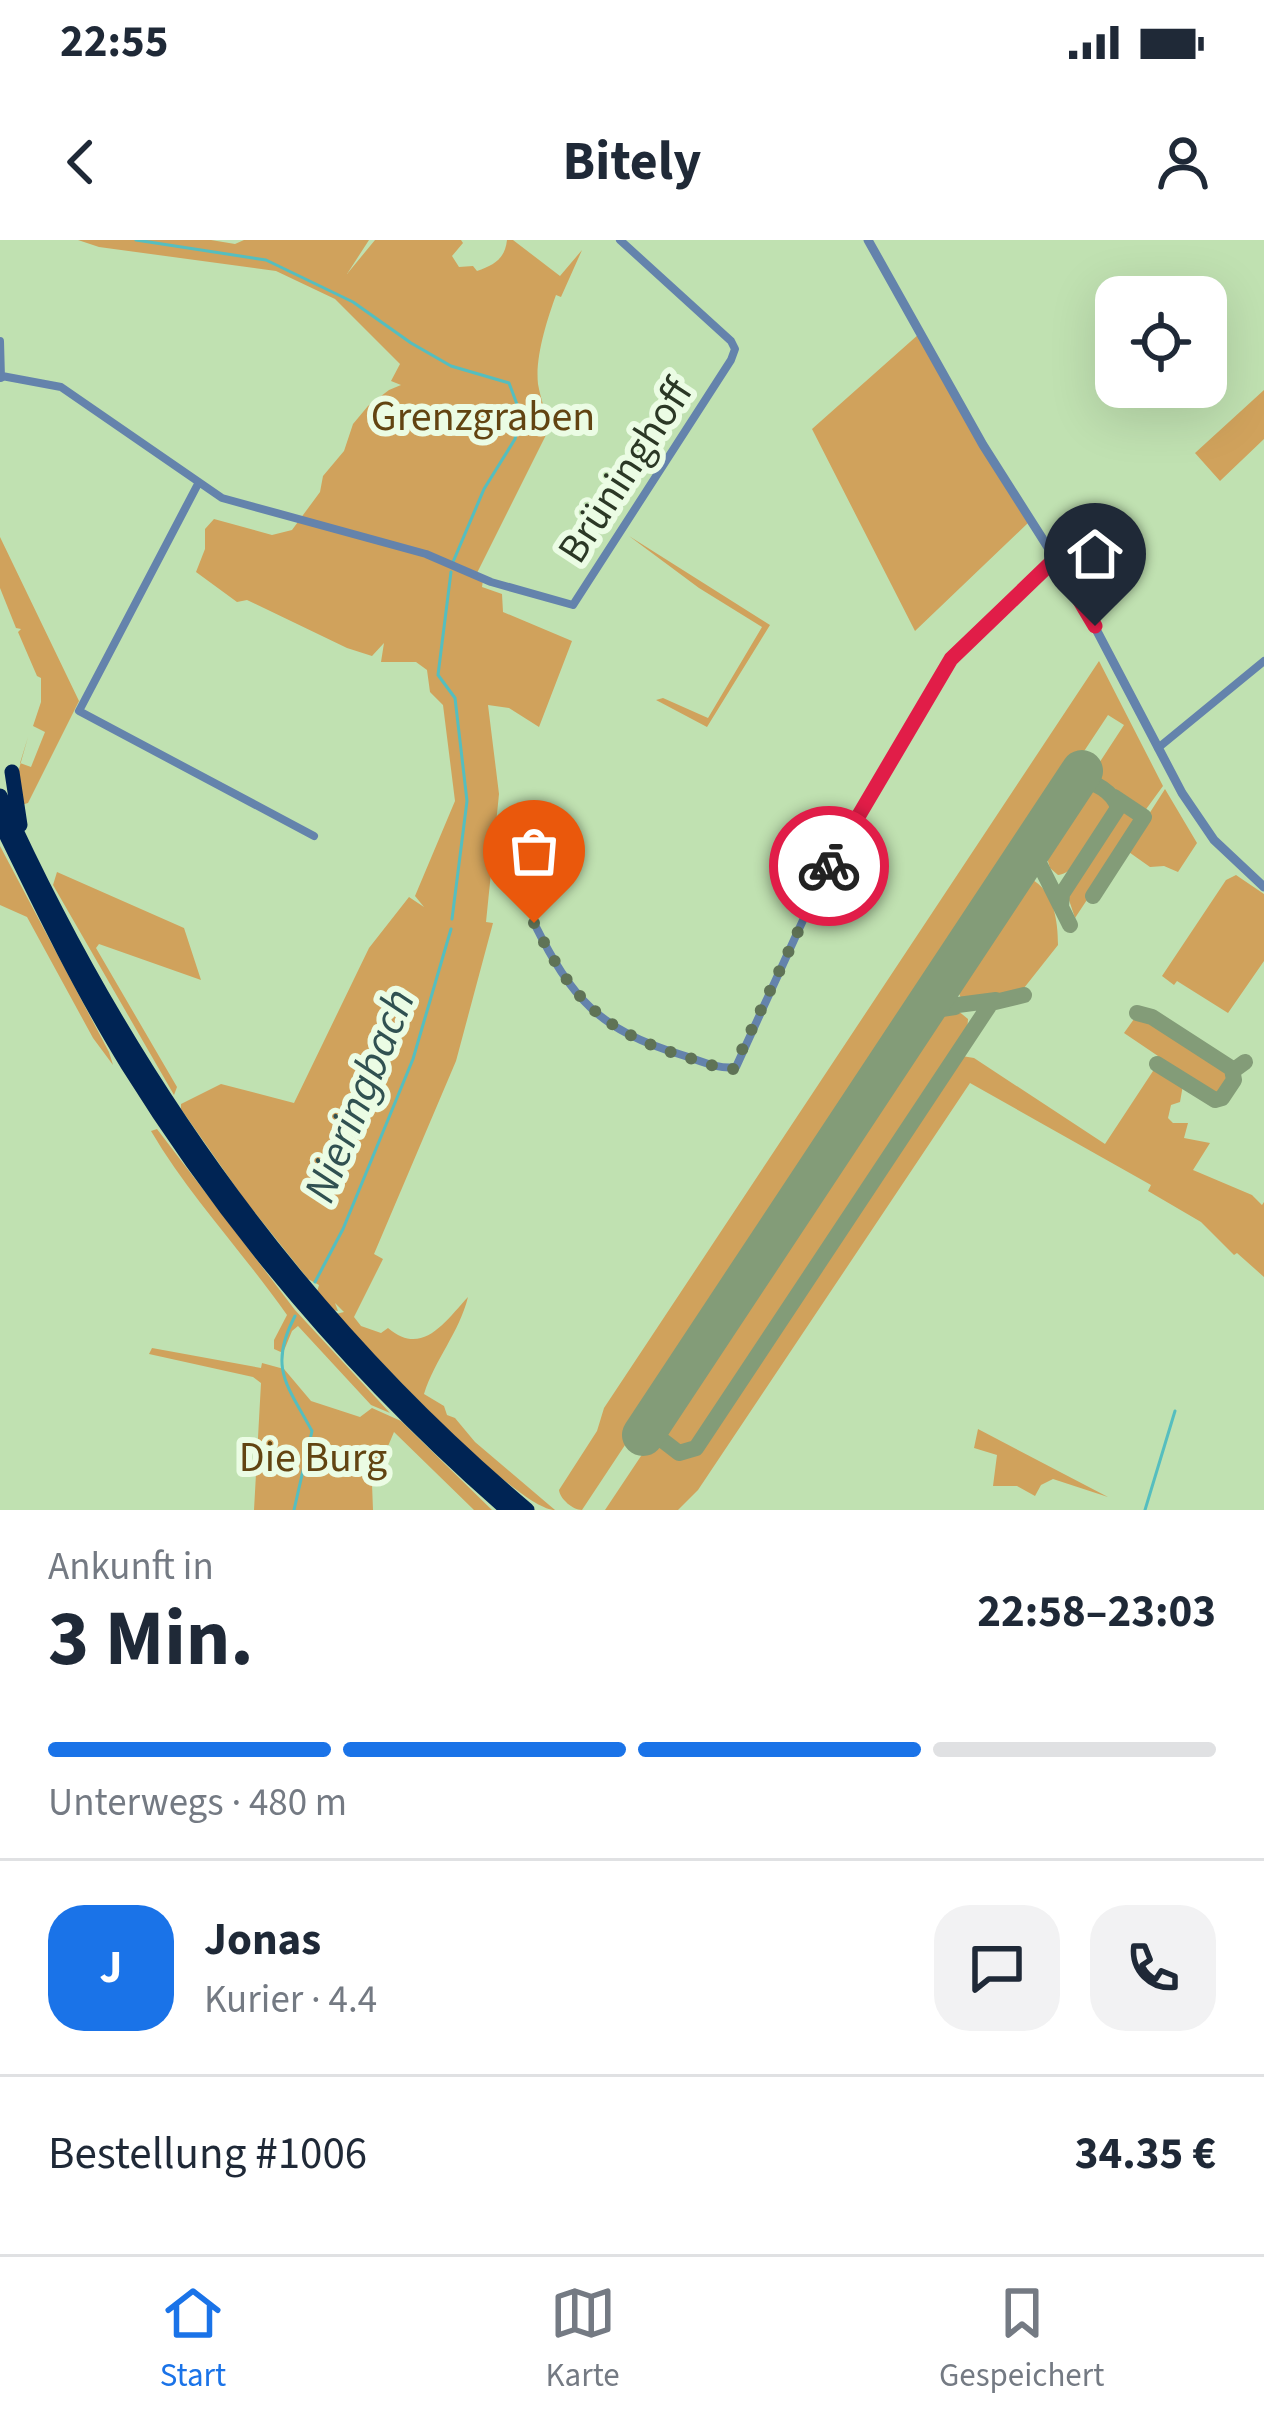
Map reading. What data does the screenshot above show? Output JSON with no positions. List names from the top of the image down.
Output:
{
  "streets": {
    "street": ["Brüninghoff"]
  },
  "water": ["Nieringbach"],
  "parks": ["Grenzgraben", "Die Burg"],
  "page": {
    "status": "22:55",
    "header": "Bitely",
    "heading": ["3 Min.", "Ankunft in", "22:58–23:03"],
    "panel": [
      "Jonas",
      "Kurier · 4.4",
      "Bestellung #1006",
      "34.35 €"
    ],
    "bar": "Unterwegs · 480 m",
    "round": "J",
    "tabs": ["Start", "Karte", "Gespeichert"]
  }
}
